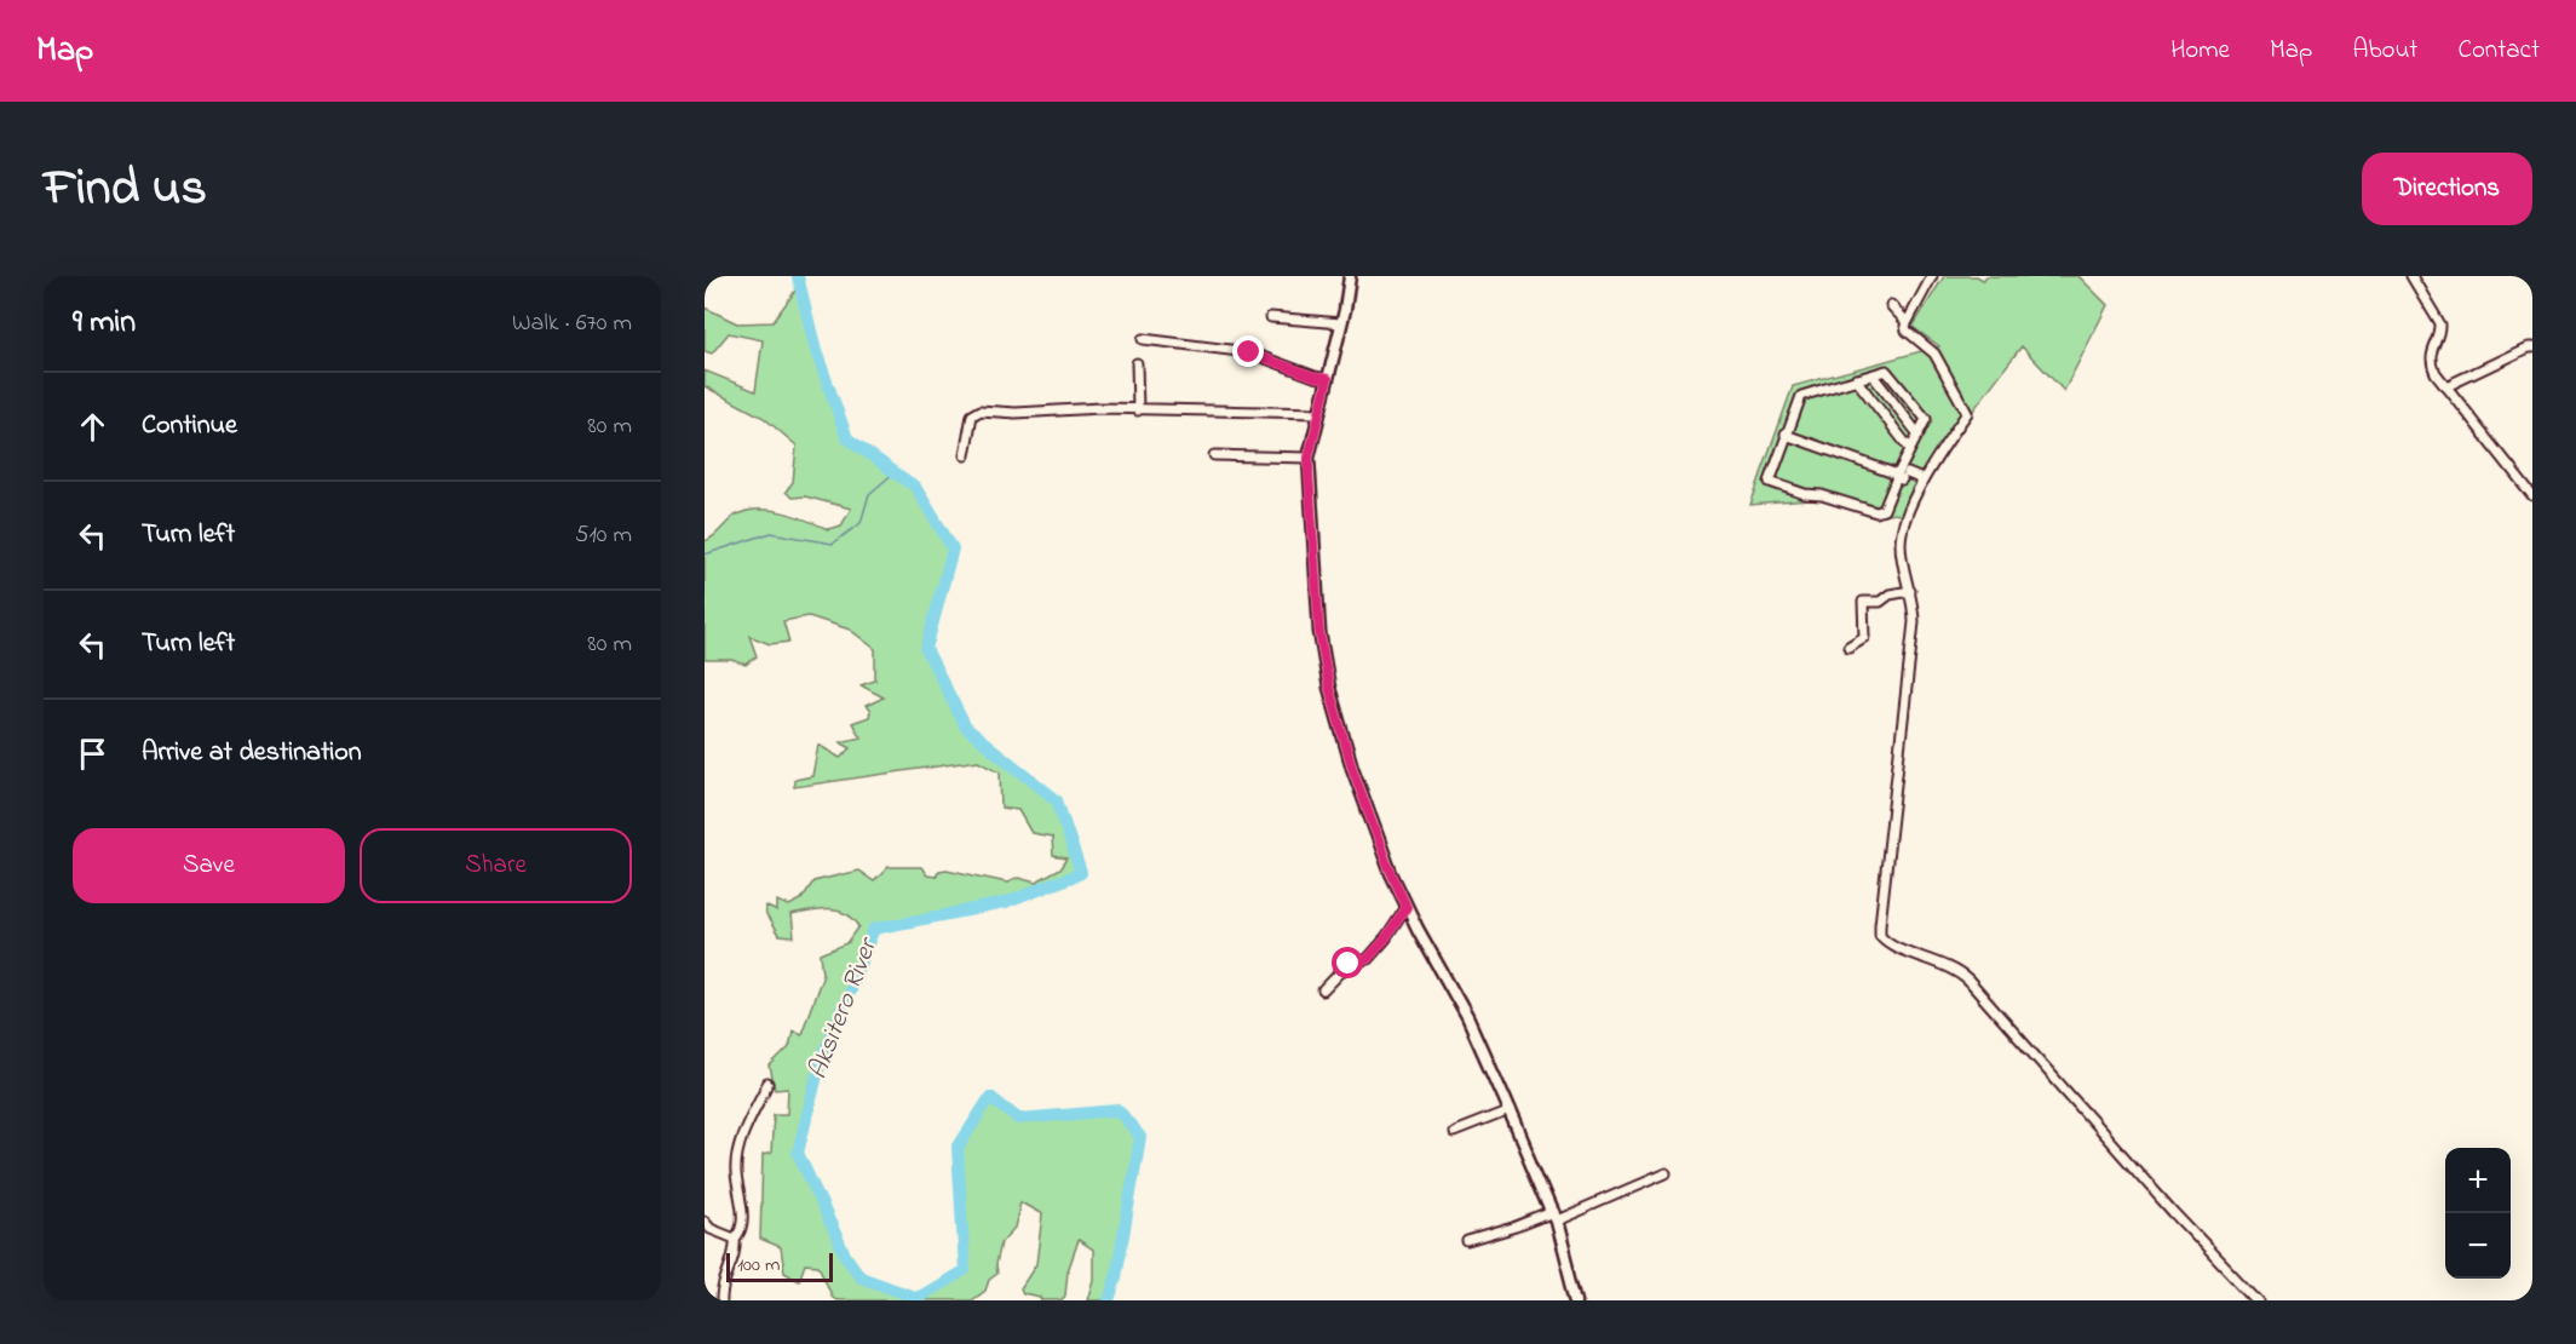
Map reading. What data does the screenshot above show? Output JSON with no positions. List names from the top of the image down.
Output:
{
  "water": ["Aksitero River"],
  "scale_bar": "100 m",
  "page": {
    "header": "Map",
    "nav": [
      "Home",
      "Map",
      "About",
      "Contact"
    ],
    "title": "Find us",
    "buttons": [
      "Directions",
      ["Save", "Share"]
    ],
    "heading": ["9 min", "Walk · 670 m"],
    "list": [
      ["Continue", "80 m"],
      ["Turn left", "510 m"],
      ["Turn left", "80 m"],
      "Arrive at destination"
    ],
    "map_buttons": ["+", "−"],
    "scale": "100 m"
  }
}
